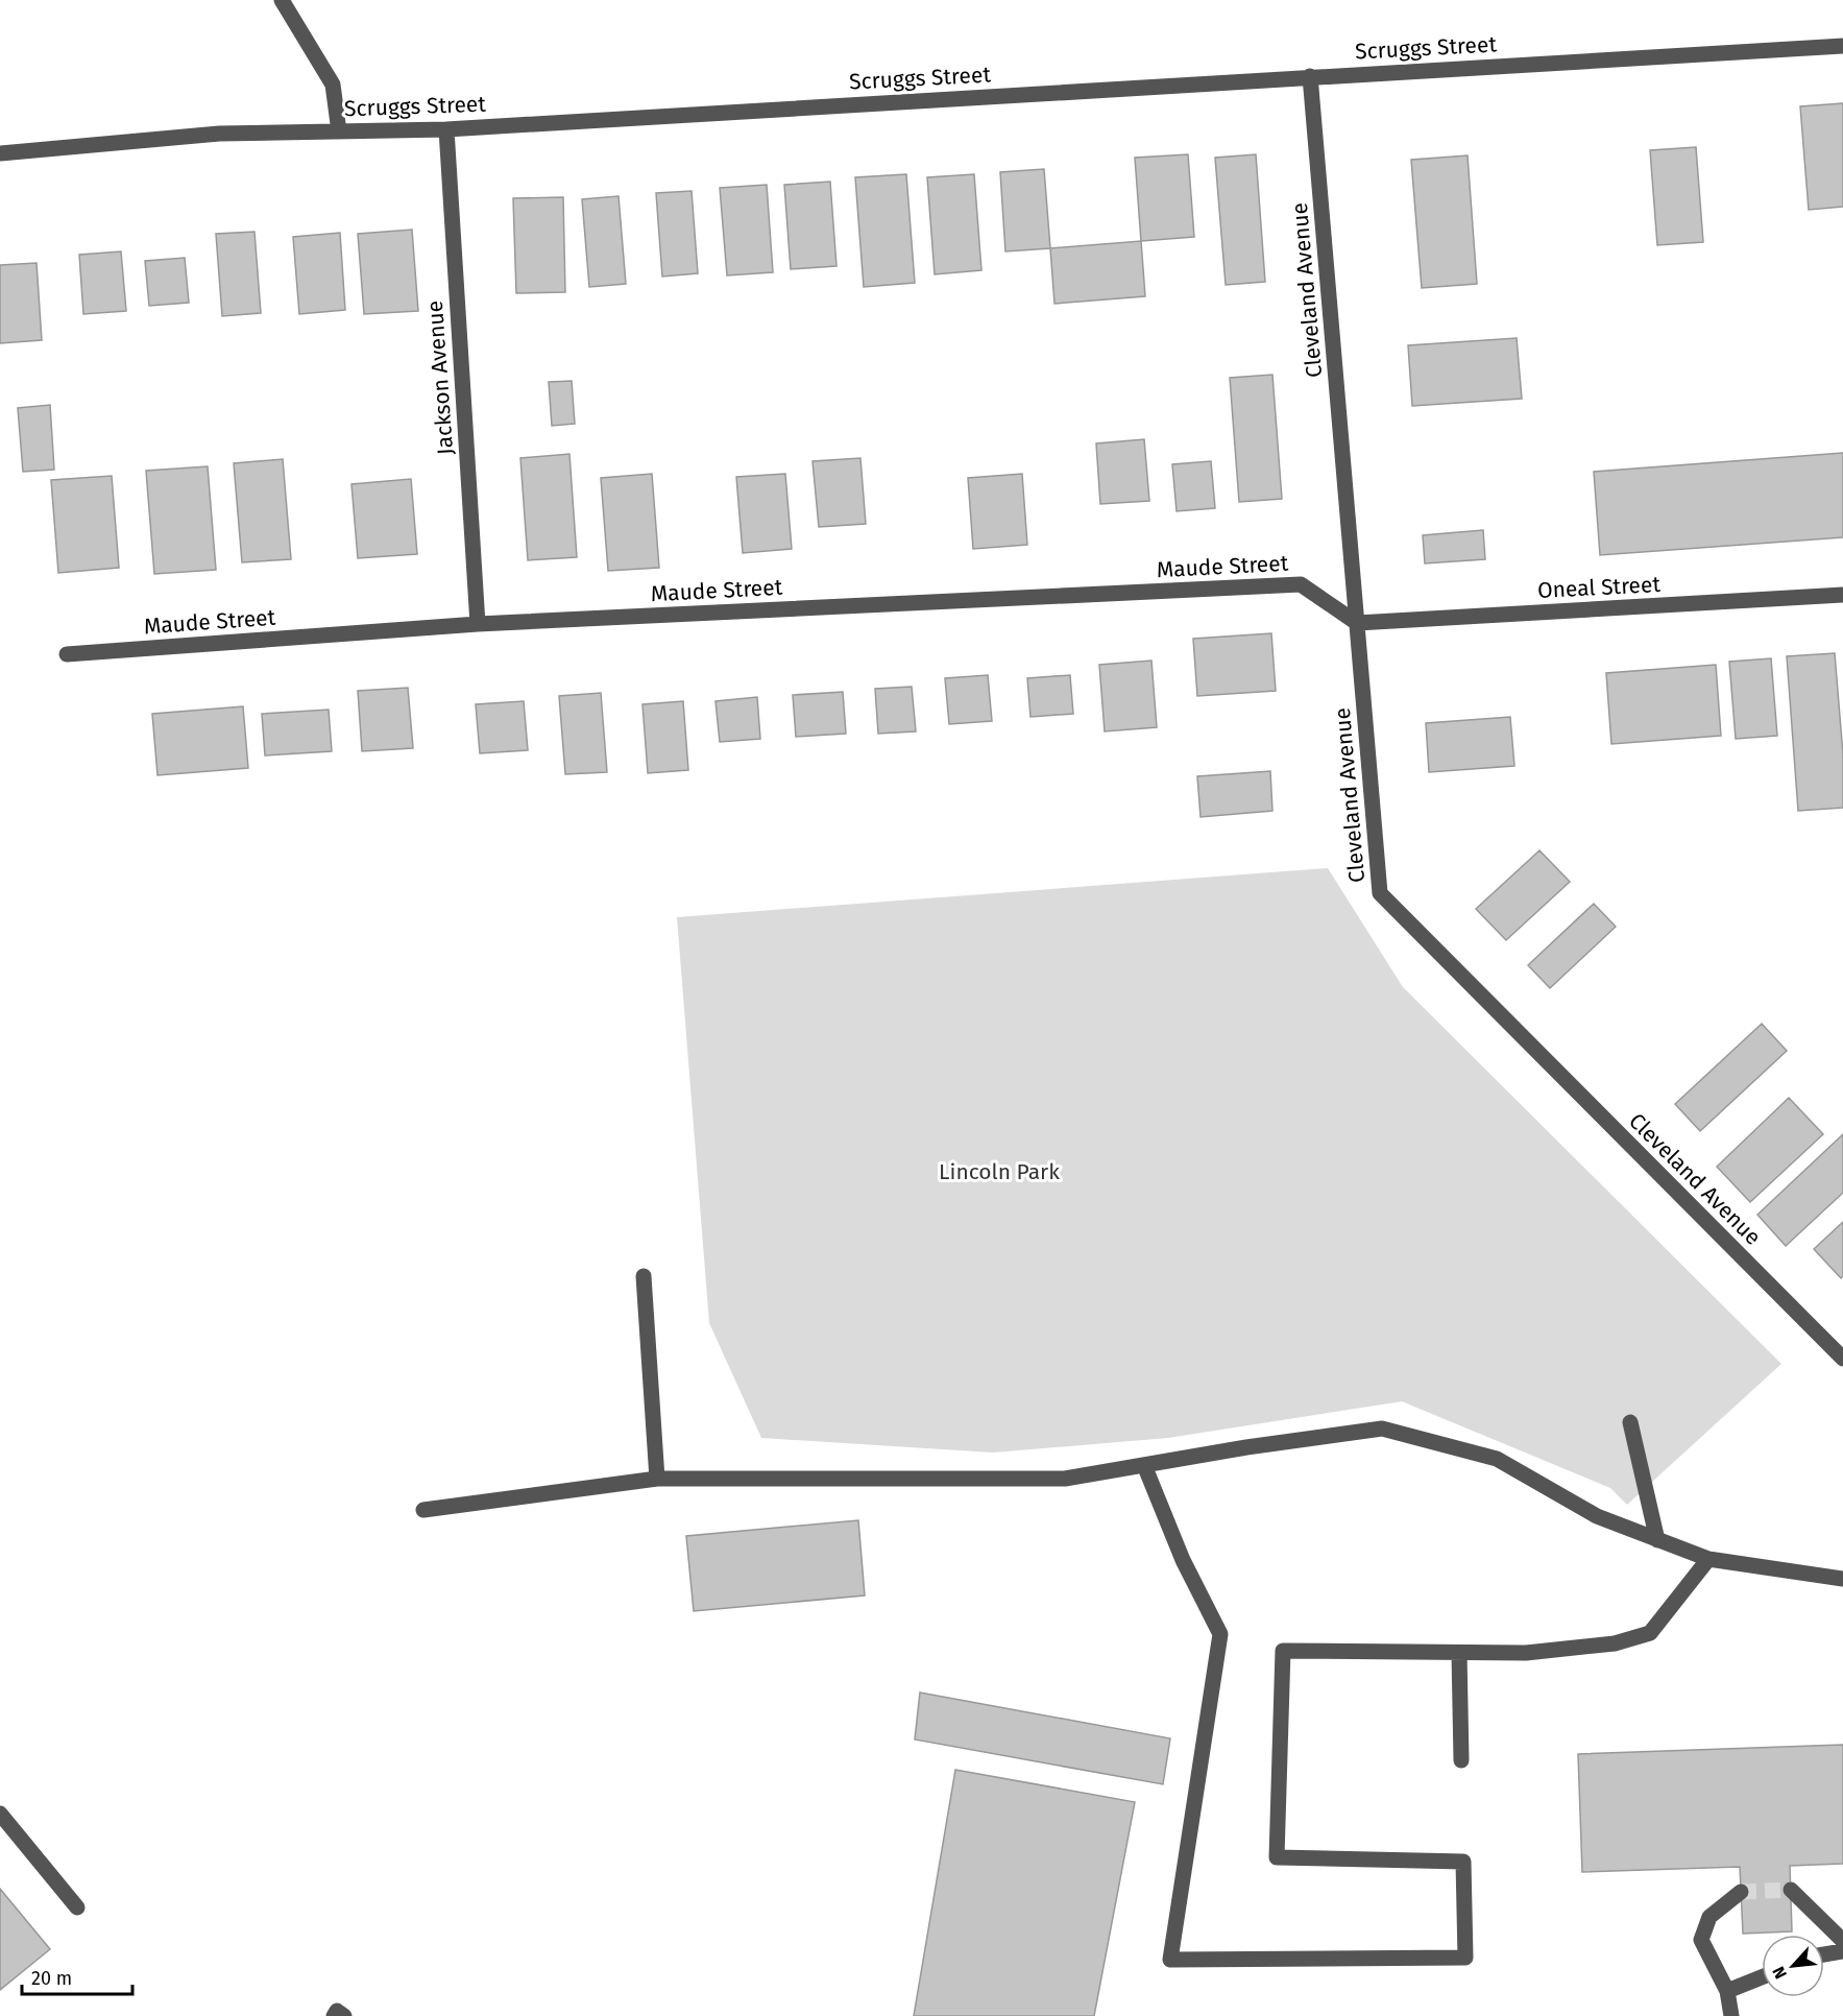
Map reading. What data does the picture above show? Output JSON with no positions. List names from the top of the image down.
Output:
{
  "streets": {
    "street": [
      "Scruggs Street",
      "Cleveland Avenue",
      "Jackson Avenue",
      "Maude Street",
      "Oneal Street"
    ]
  },
  "crossings": [
    ["Scruggs Street", "Cleveland Avenue"],
    ["Scruggs Street", "Jackson Avenue"],
    ["Cleveland Avenue", "Maude Street"],
    ["Cleveland Avenue", "Oneal Street"],
    ["Jackson Avenue", "Maude Street"],
    ["Maude Street", "Oneal Street"]
  ],
  "parks": ["Lincoln Park"],
  "scale_bar": "20 m",
  "north": "bottom left"
}
